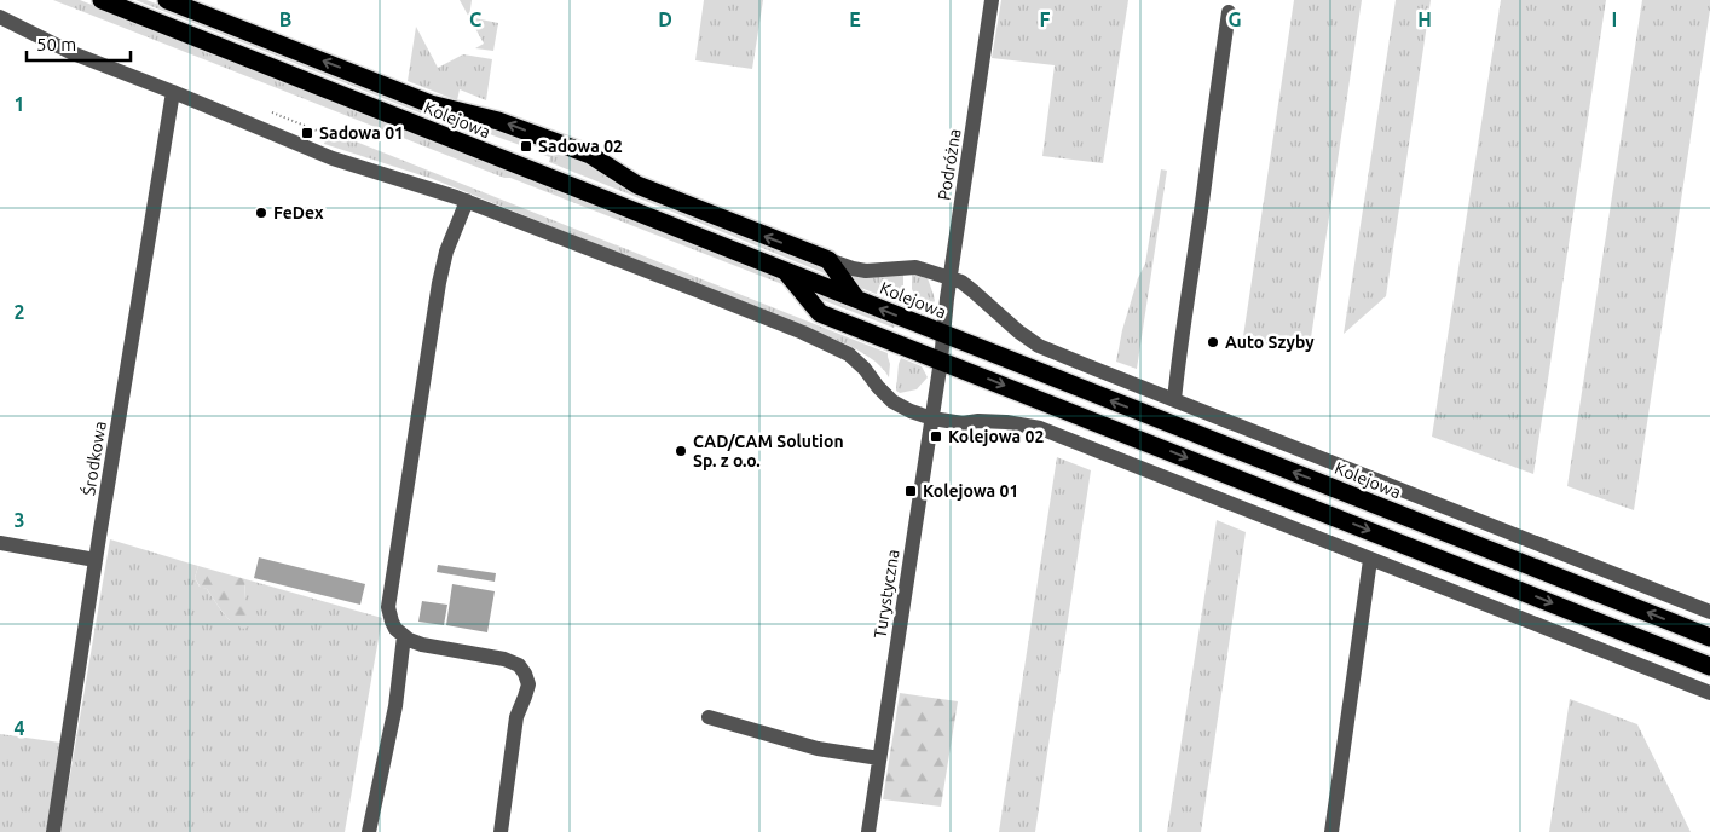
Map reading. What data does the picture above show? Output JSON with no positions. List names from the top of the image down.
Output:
{
  "streets": {
    "highway": ["Kolejowa"],
    "street": ["Podróżna", "Środkowa", "Turystyczna"]
  },
  "crossings": [
    ["Kolejowa", "Podróżna"],
    ["Podróżna", "Turystyczna"]
  ],
  "places": {
    "transit": [
      "Sadowa 01",
      "Sadowa 02",
      "Kolejowa 02",
      "Kolejowa 01"
    ],
    "other": ["FeDex", "Auto Szyby", "CAD/CAM Solution Sp. z o.o."]
  },
  "scale_bar": "50 m",
  "grid": {
    "columns": [
      "B",
      "C",
      "D",
      "E",
      "F",
      "G",
      "H",
      "I"
    ],
    "rows": [
      "1",
      "2",
      "3",
      "4"
    ]
  }
}
